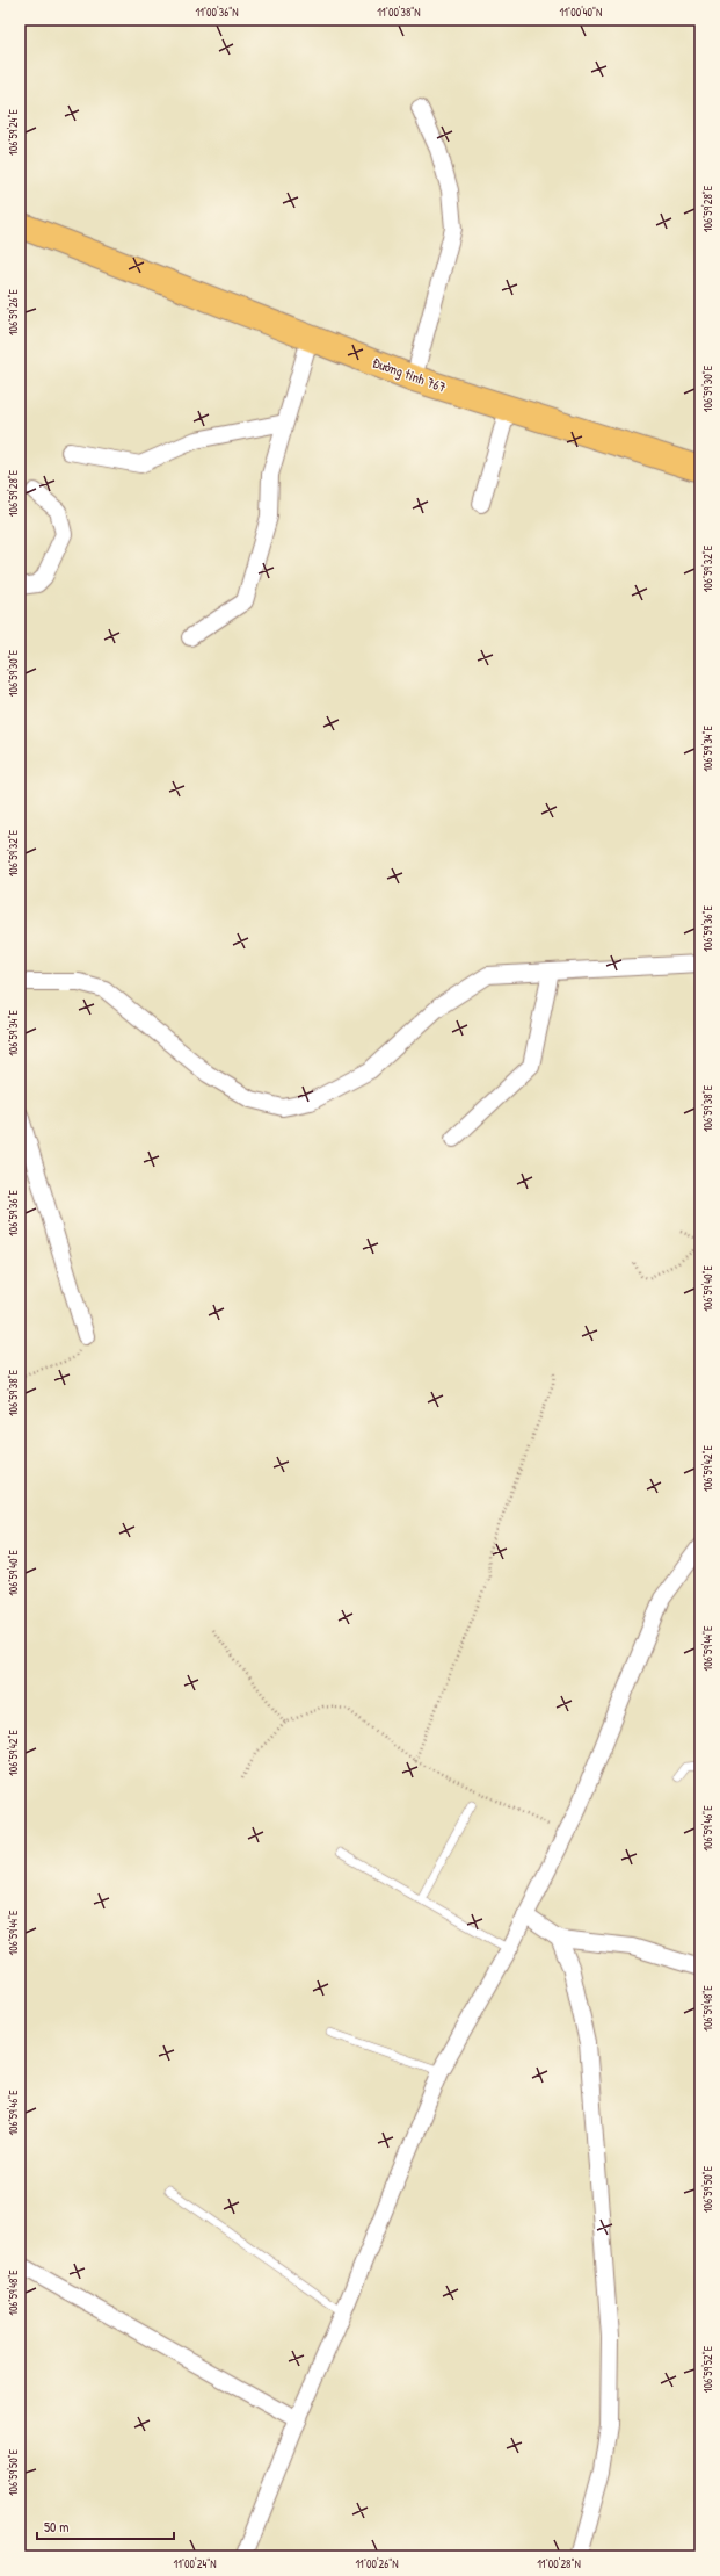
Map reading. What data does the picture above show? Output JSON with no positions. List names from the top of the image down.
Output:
{
  "streets": {
    "main road": ["Đường tỉnh 767"]
  },
  "scale_bar": "50 m",
  "coordinates": [
    "11°00'36\"N",
    "11°00'38\"N",
    "11°00'40\"N",
    "106°59'24\"E",
    "106°59'28\"E",
    "106°59'26\"E",
    "106°59'30\"E",
    "106°59'32\"E",
    "106°59'34\"E",
    "106°59'36\"E",
    "106°59'38\"E",
    "106°59'40\"E",
    "106°59'42\"E",
    "106°59'44\"E",
    "106°59'46\"E",
    "106°59'48\"E",
    "106°59'50\"E",
    "106°59'52\"E",
    "11°00'24\"N",
    "11°00'26\"N",
    "11°00'28\"N"
  ]
}
